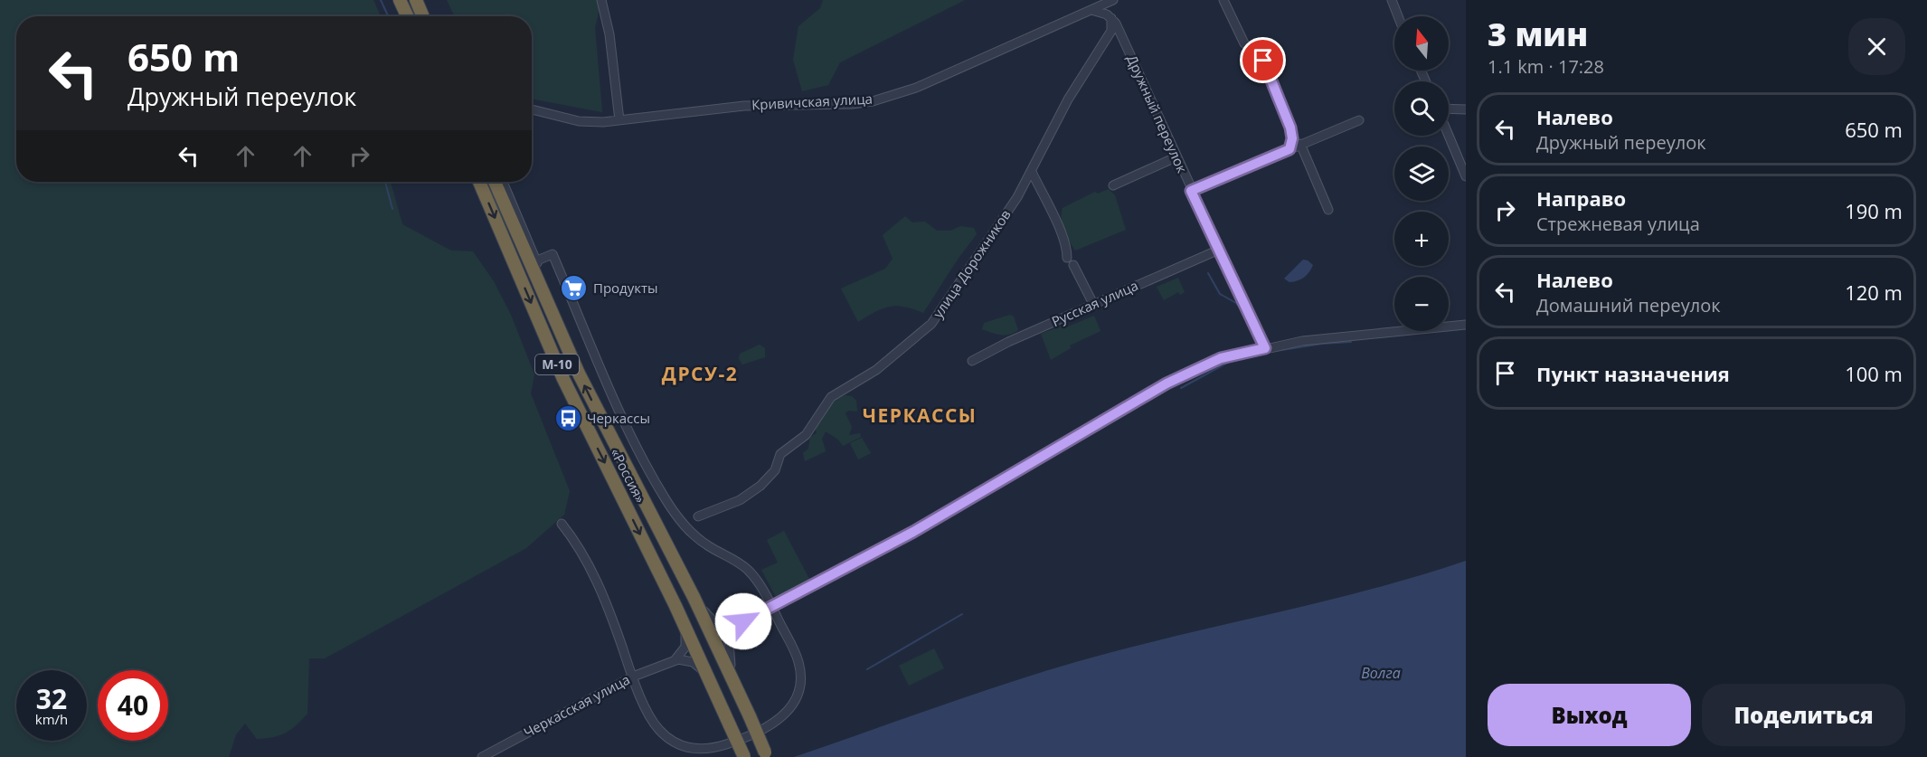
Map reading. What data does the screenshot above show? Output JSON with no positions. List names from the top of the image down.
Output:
{
  "streets": {
    "highway": ["М-10", "«Россия»"],
    "street": [
      "Кривичская улица",
      "Дружный переулок",
      "улица Дорожников",
      "Русская улица",
      "Черкасская улица"
    ]
  },
  "crossings": [
    ["Дружный переулок", "улица Дорожников"],
    ["Дружный переулок", "Русская улица"],
    ["М-10", "«Россия»"]
  ],
  "districts": ["ДРСУ-2", "ЧЕРКАССЫ"],
  "water": ["Волга"],
  "places": {
    "supermarket": ["Продукты"],
    "bus stop": ["Черкассы"]
  },
  "north": "top",
  "page": {
    "heading": ["3 мин", "1.1 km · 17:28"],
    "map_buttons": ["+", "−"],
    "turn": ["650 m", "Дружный переулок"],
    "list": [
      {
        "name": "Налево",
        "note": "Дружный переулок",
        "value": "650 m"
      },
      {
        "name": "Направо",
        "note": "Стрежневая улица",
        "value": "190 m"
      },
      {
        "name": "Налево",
        "note": "Домашний переулок",
        "value": "120 m"
      },
      {
        "name": "Пункт назначения",
        "value": "100 m"
      }
    ],
    "speed": "32 km/h",
    "limit": "40",
    "buttons": ["Выход", "Поделиться"]
  }
}
